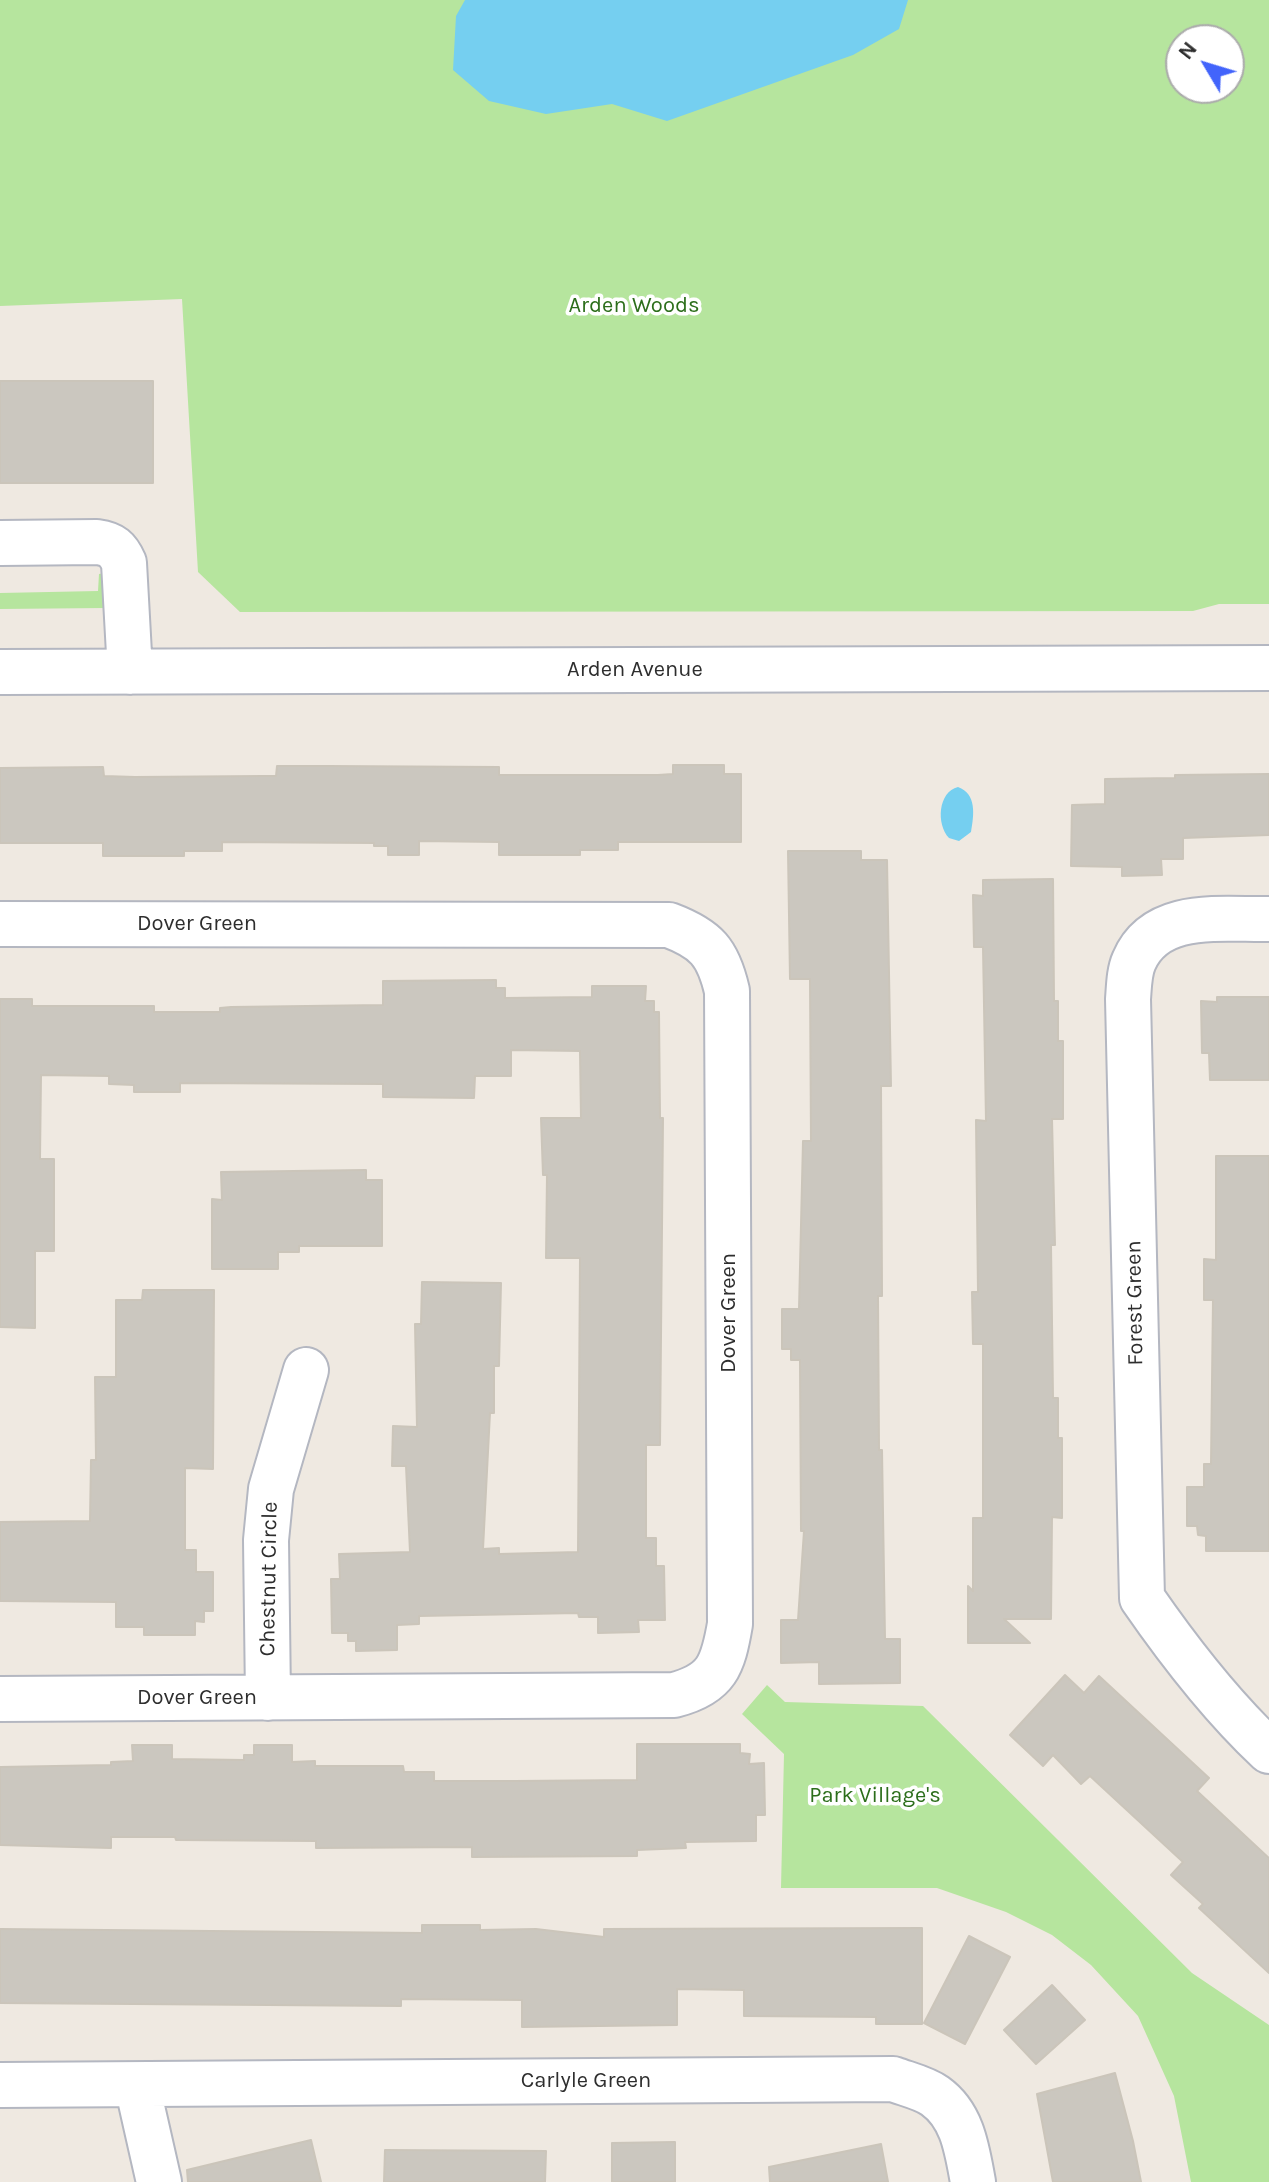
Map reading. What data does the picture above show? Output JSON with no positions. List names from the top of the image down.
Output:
{
  "streets": {
    "street": [
      "Arden Avenue",
      "Dover Green",
      "Forest Green",
      "Chestnut Circle",
      "Carlyle Green"
    ]
  },
  "crossings": [
    ["Dover Green", "Chestnut Circle"]
  ],
  "parks": ["Arden Woods", "Park Village's"],
  "north": "top left"
}
